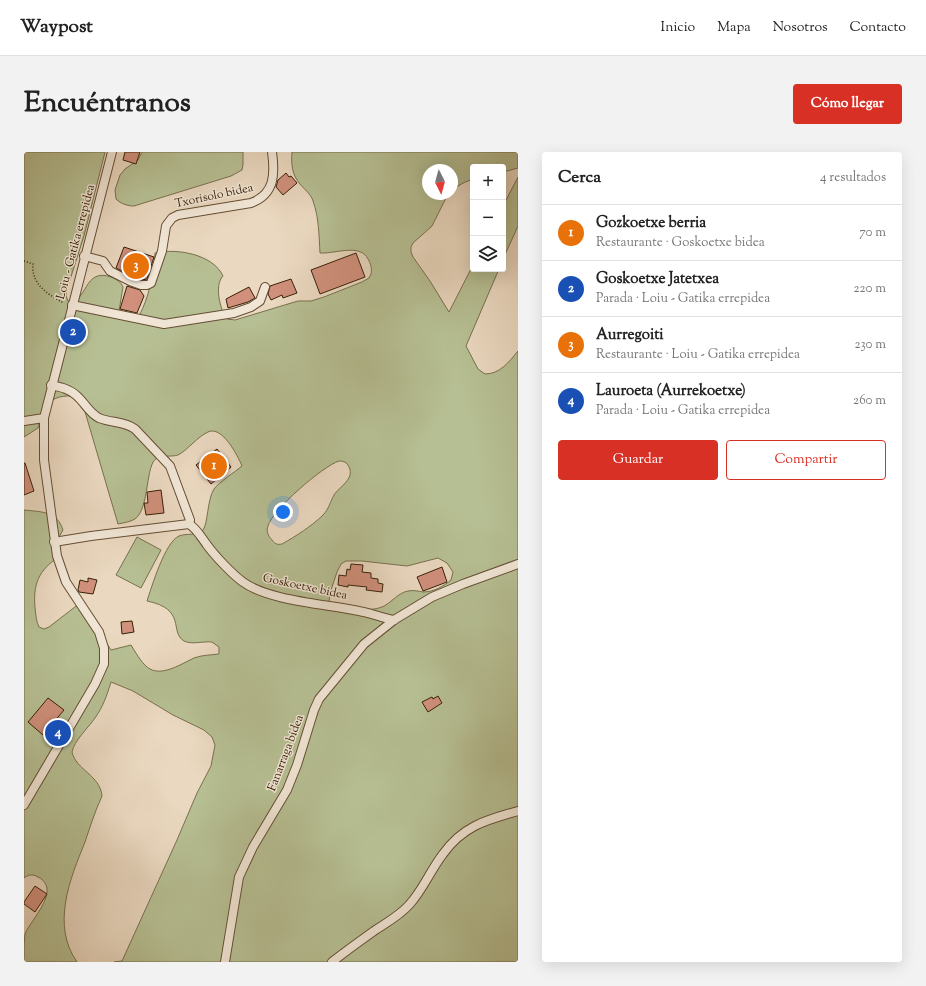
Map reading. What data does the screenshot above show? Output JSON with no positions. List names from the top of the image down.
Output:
{
  "streets": {
    "street": [
      "Txorisolo bidea",
      "Loiu - Gatika errepidea",
      "Goskoetxe bidea",
      "Fanarraga bidea"
    ]
  },
  "crossings": [
    ["Txorisolo bidea", "Loiu - Gatika errepidea"],
    ["Loiu - Gatika errepidea", "Goskoetxe bidea"],
    ["Goskoetxe bidea", "Fanarraga bidea"]
  ],
  "north": "bottom",
  "page": {
    "header": "Waypost",
    "nav": [
      "Inicio",
      "Mapa",
      "Nosotros",
      "Contacto"
    ],
    "title": "Encuéntranos",
    "buttons": [
      "Cómo llegar",
      ["Guardar", "Compartir"]
    ],
    "heading": ["Cerca", "4 resultados"],
    "map_buttons": ["+", "−"],
    "list": [
      {
        "mark": "1",
        "name": "Gozkoetxe berria",
        "note": "Restaurante · Goskoetxe bidea",
        "value": "70 m"
      },
      {
        "mark": "2",
        "name": "Goskoetxe Jatetxea",
        "note": "Parada · Loiu - Gatika errepidea",
        "value": "220 m"
      },
      {
        "mark": "3",
        "name": "Aurregoiti",
        "note": "Restaurante · Loiu - Gatika errepidea",
        "value": "230 m"
      },
      {
        "mark": "4",
        "name": "Lauroeta (Aurrekoetxe)",
        "note": "Parada · Loiu - Gatika errepidea",
        "value": "260 m"
      }
    ],
    "pins": [
      "3",
      "2",
      "1",
      "4"
    ]
  }
}
